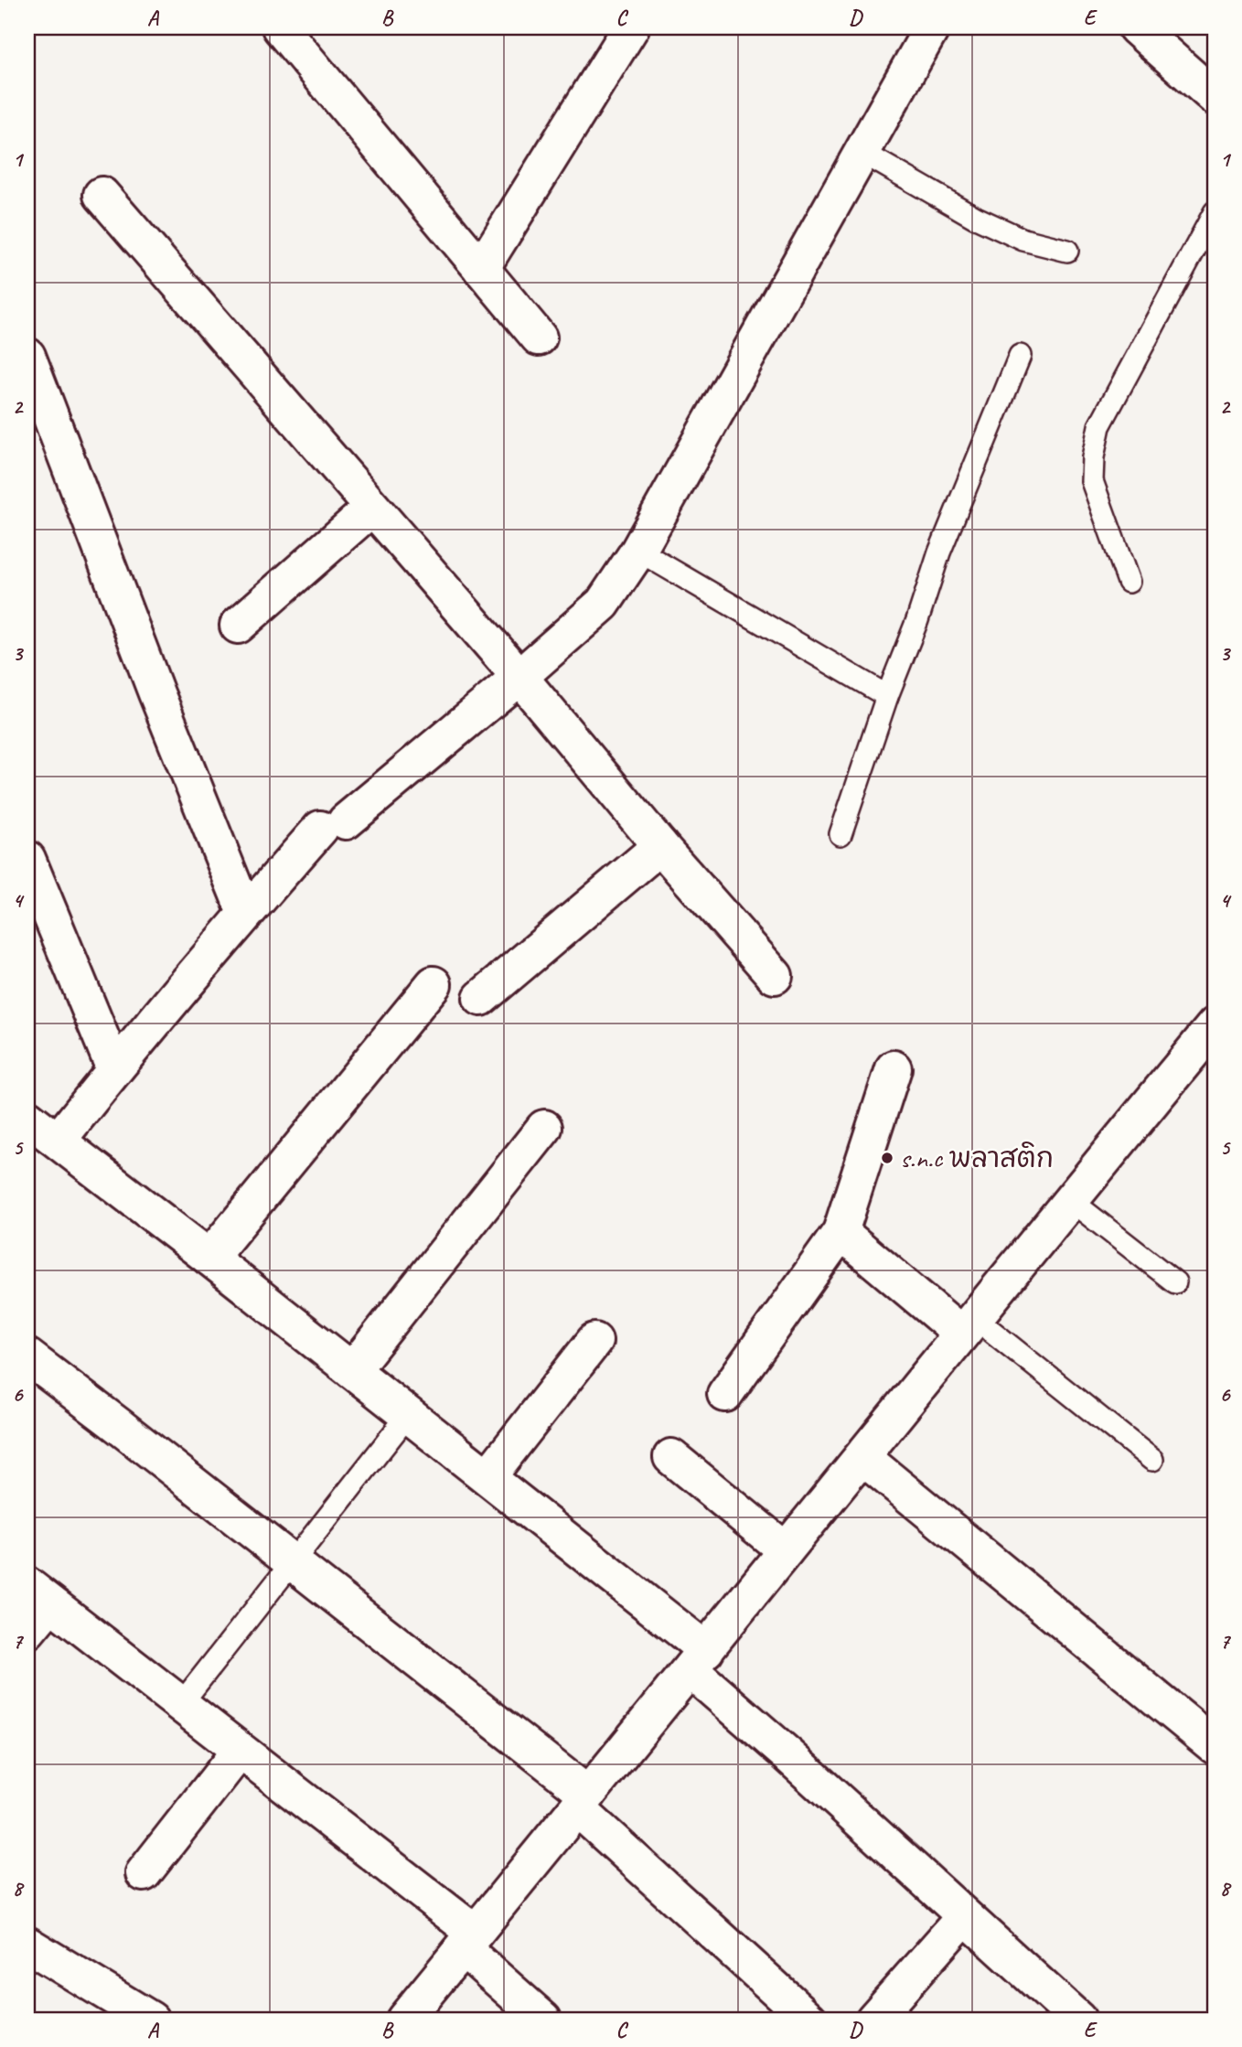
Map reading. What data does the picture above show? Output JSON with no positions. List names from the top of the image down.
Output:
{
  "places": ["s.n.c พลาสติก"],
  "grid": {
    "columns": [
      "A",
      "B",
      "C",
      "D",
      "E"
    ],
    "rows": [
      "1",
      "2",
      "3",
      "4",
      "5",
      "6",
      "7",
      "8"
    ]
  }
}
